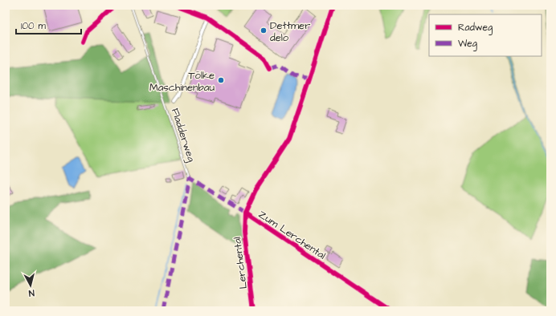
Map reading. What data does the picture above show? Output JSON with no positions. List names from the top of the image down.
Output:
{
  "streets": {
    "street": ["Fladderweg", "Zum Lerchental", "Lerchental"]
  },
  "crossings": [
    ["Zum Lerchental", "Lerchental"]
  ],
  "places": ["Dettmer delo", "Tölke Maschinenbau"],
  "legend": ["Radweg", "Weg"],
  "scale_bar": "100 m",
  "north": "bottom"
}
